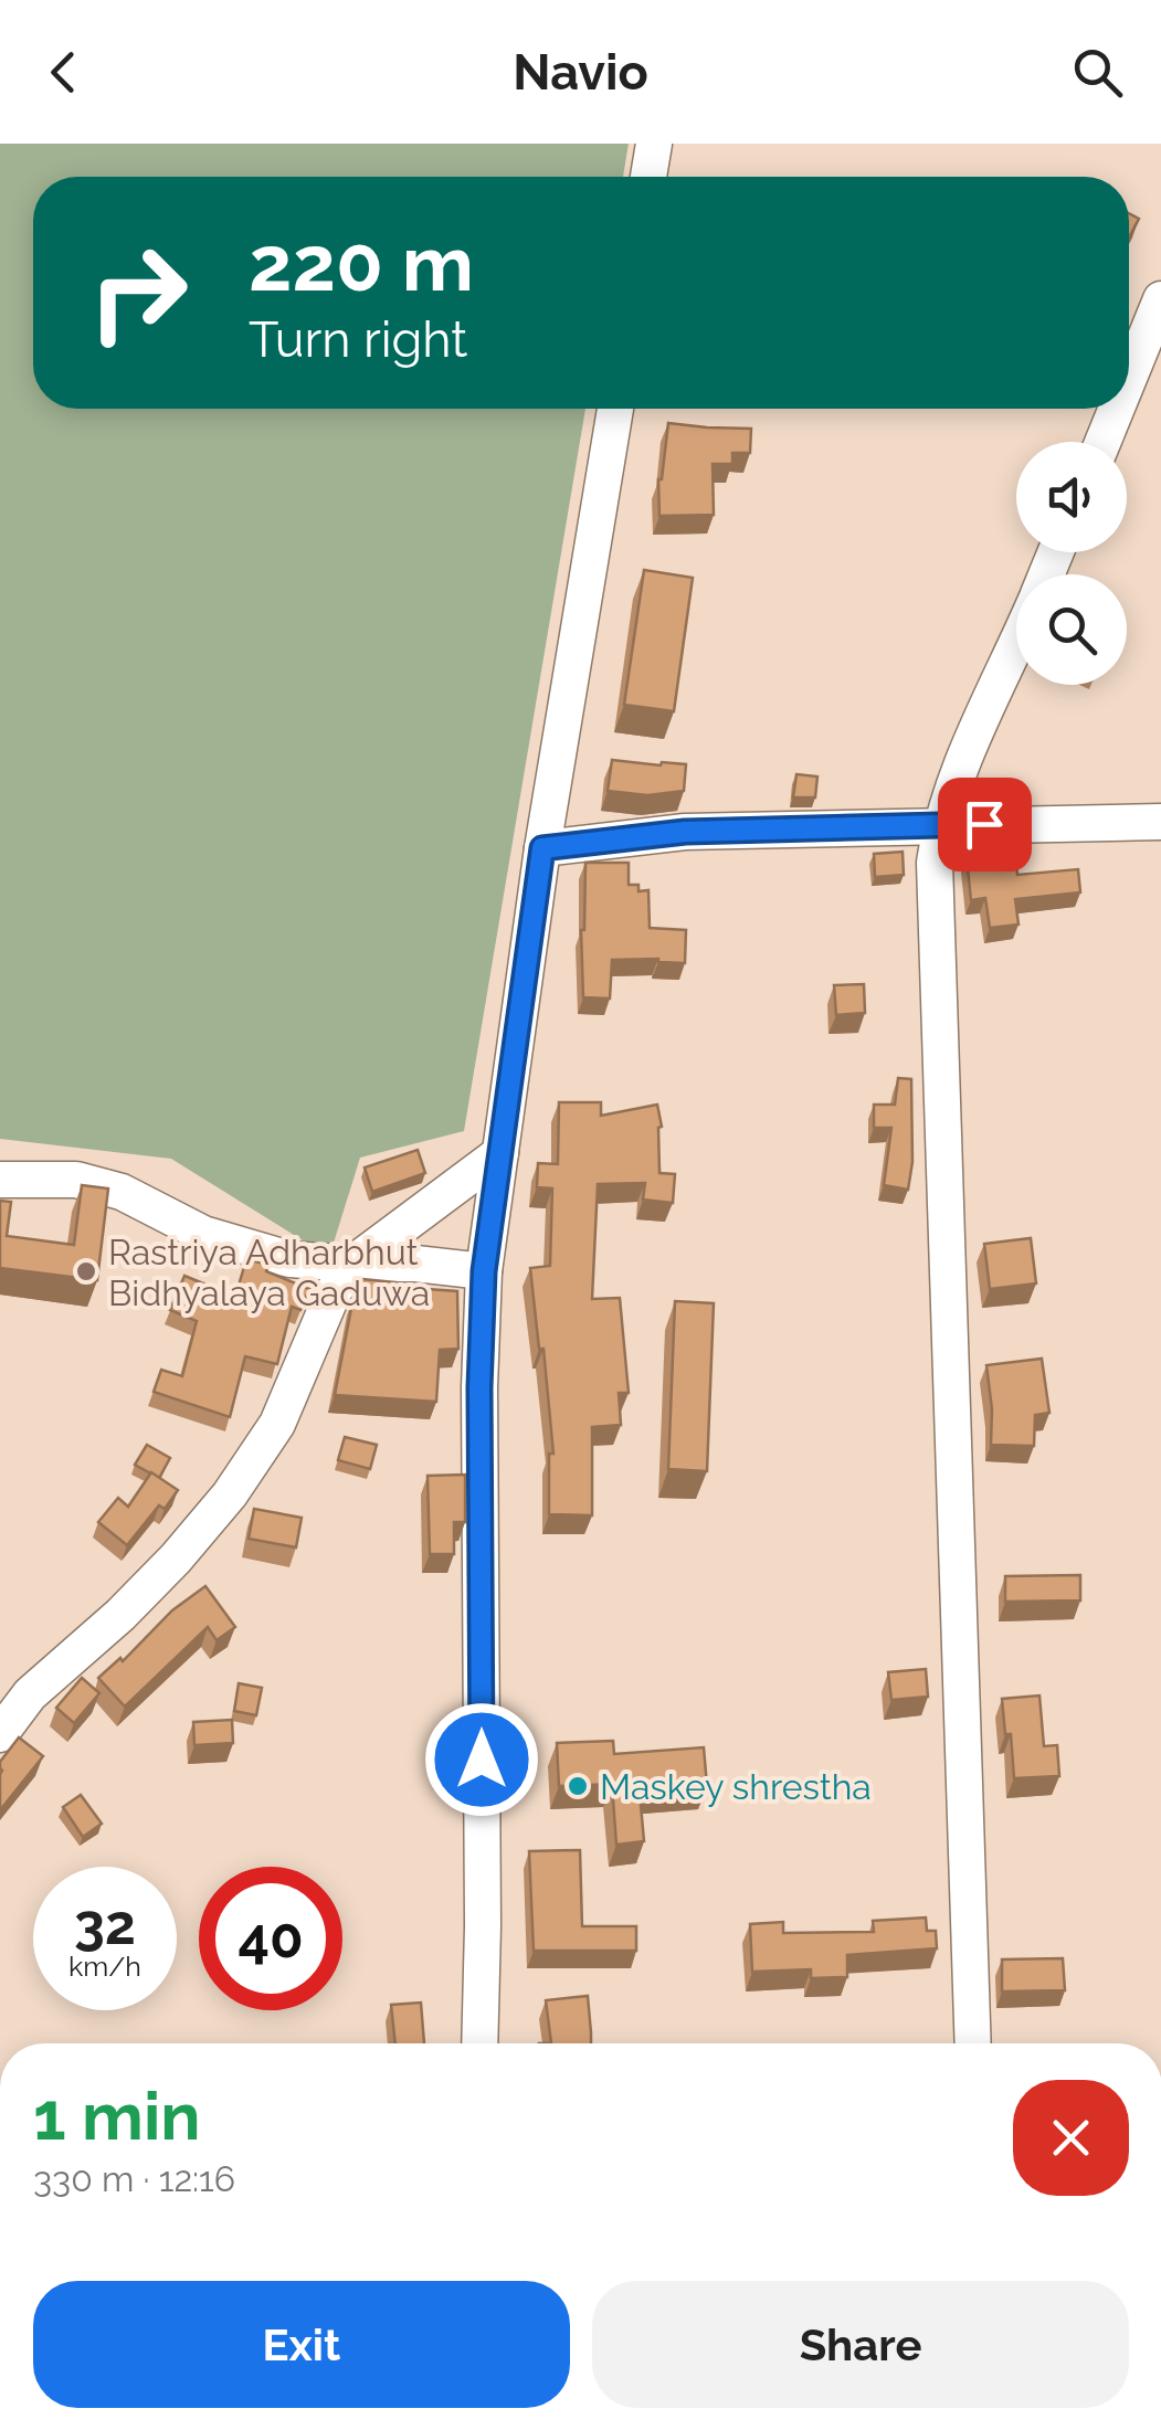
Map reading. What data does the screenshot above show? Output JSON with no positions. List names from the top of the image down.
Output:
{
  "places": ["Rastriya Adharbhut Bidhyalaya Gaduwa", "Maskey shrestha"],
  "page": {
    "header": "Navio",
    "turn": ["220 m", "Turn right"],
    "speed": "32 km/h",
    "limit": "40",
    "heading": ["1 min", "330 m · 12:16"],
    "buttons": ["Exit", "Share"]
  }
}
